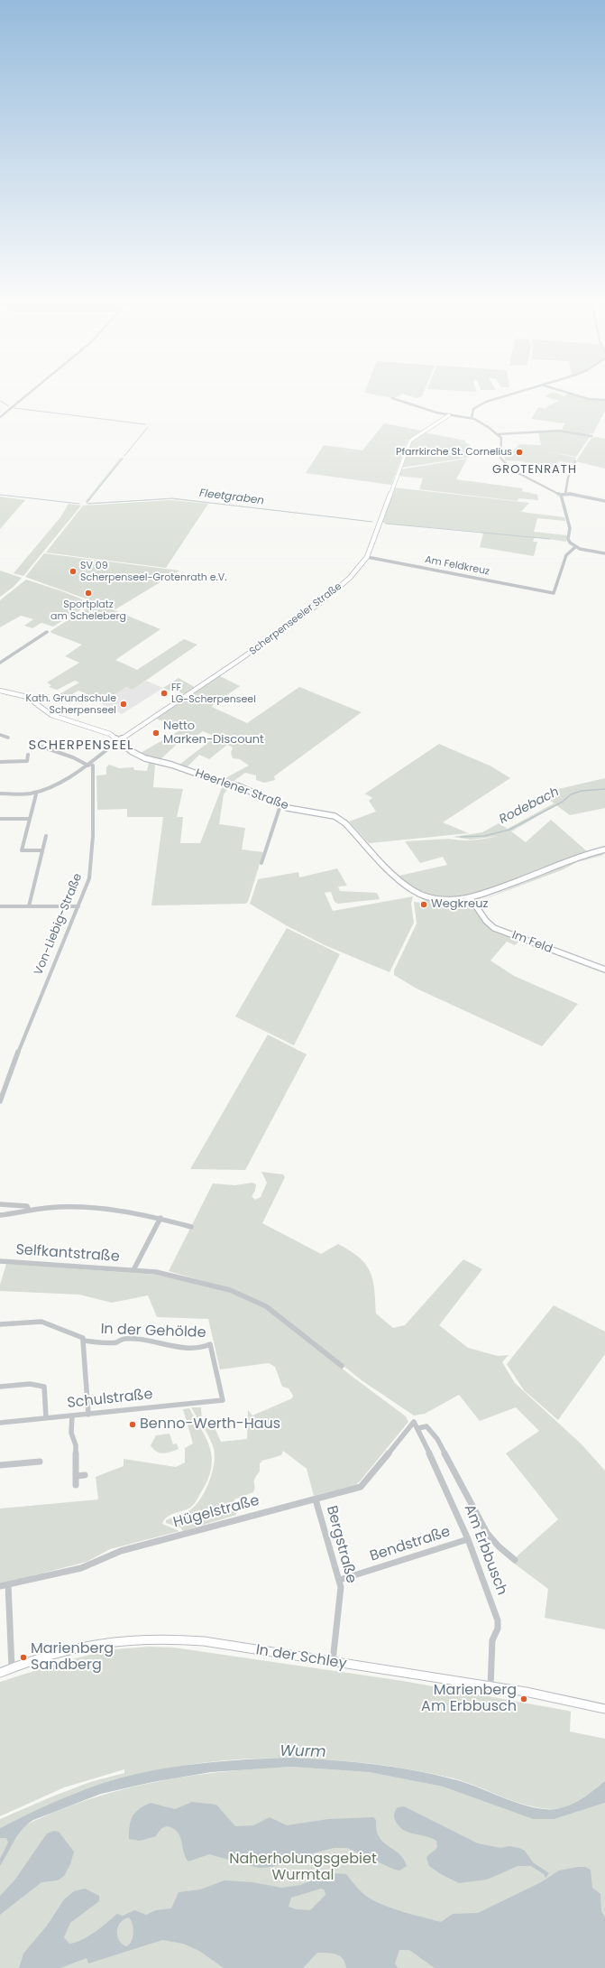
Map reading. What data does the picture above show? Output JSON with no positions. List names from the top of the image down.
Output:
{
  "streets": {
    "street": [
      "Am Feldkreuz",
      "Scherpenseeler Straße",
      "Heerlener Straße",
      "Von-Liebig-Straße",
      "Im Feld",
      "Selfkantstraße",
      "In der Gehölde",
      "Schulstraße",
      "Hügelstraße",
      "Bergstraße",
      "Bendstraße",
      "Am Erbbusch",
      "In der Schley"
    ]
  },
  "crossings": [
    ["Am Feldkreuz", "Scherpenseeler Straße"],
    ["Scherpenseeler Straße", "Heerlener Straße"],
    ["Heerlener Straße", "Im Feld"],
    ["In der Gehölde", "Schulstraße"],
    ["Hügelstraße", "Bergstraße"],
    ["Hügelstraße", "Am Erbbusch"],
    ["Bergstraße", "Bendstraße"],
    ["Bergstraße", "In der Schley"],
    ["Bendstraße", "Am Erbbusch"],
    ["Am Erbbusch", "In der Schley"]
  ],
  "districts": ["GROTENRATH", "SCHERPENSEEL"],
  "water": ["Fleetgraben", "Rodebach", "Wurm"],
  "parks": ["Naherholungsgebiet Wurmtal"],
  "places": [
    "Pfarrkirche St. Cornelius",
    "SV 09 Scherpenseel-Grotenrath e.V.",
    "Sportplatz am Scheleberg",
    "FF LG-Scherpenseel",
    "Kath. Grundschule Scherpenseel",
    "Netto Marken-Discount",
    "Wegkreuz",
    "Benno-Werth-Haus",
    "Marienberg Sandberg",
    "Marienberg Am Erbbusch"
  ]
}
